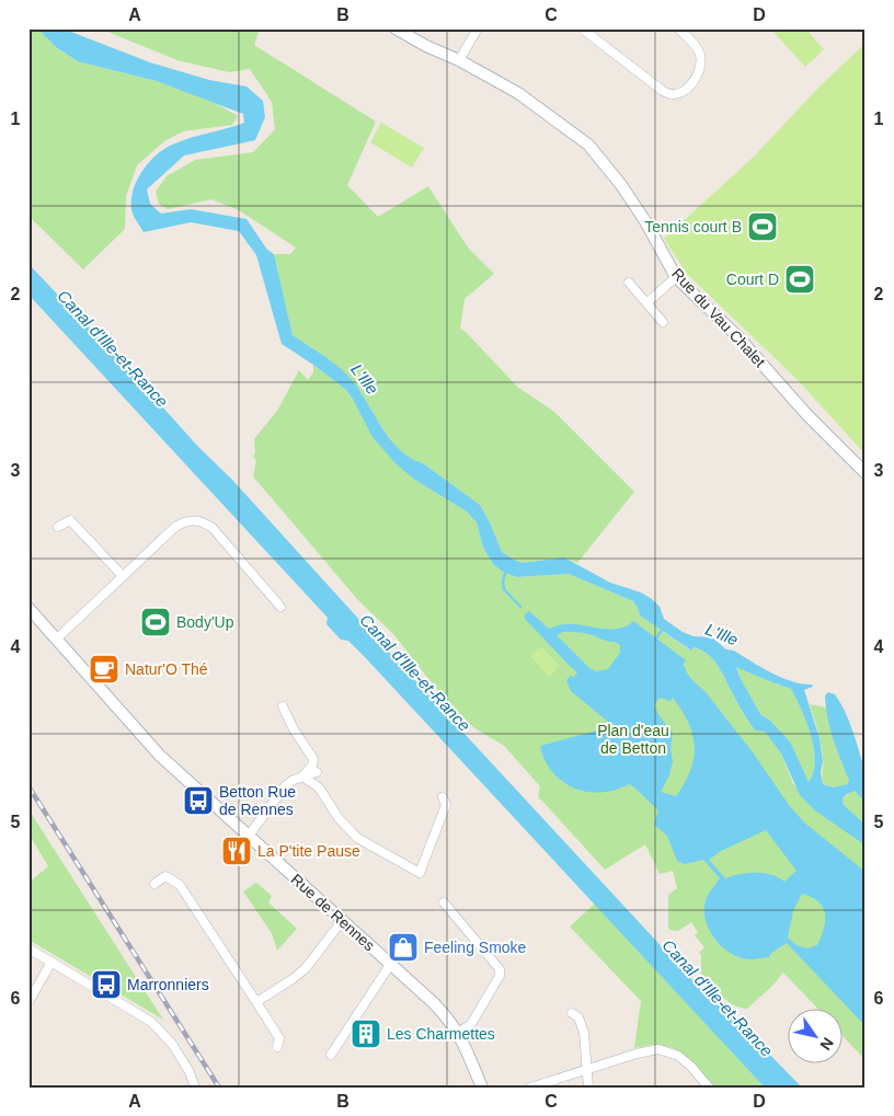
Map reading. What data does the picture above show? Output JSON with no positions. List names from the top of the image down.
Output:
{
  "streets": {
    "main road": ["Rue du Vau Chalet", "Rue de Rennes"]
  },
  "water": ["Canal d'Ille-et-Rance", "L'Ille"],
  "parks": ["Plan d'eau de Betton"],
  "places": {
    "sports": ["Tennis court B", "Court D", "Body'Up"],
    "cafe": ["Natur'O Thé"],
    "bus stop": ["Betton Rue de Rennes", "Marronniers"],
    "restaurant": ["La P'tite Pause"],
    "shop": ["Feeling Smoke"],
    "building": ["Les Charmettes"]
  },
  "north": "bottom right",
  "grid": {
    "columns": [
      "A",
      "B",
      "C",
      "D"
    ],
    "rows": [
      "1",
      "2",
      "3",
      "4",
      "5",
      "6"
    ]
  }
}
